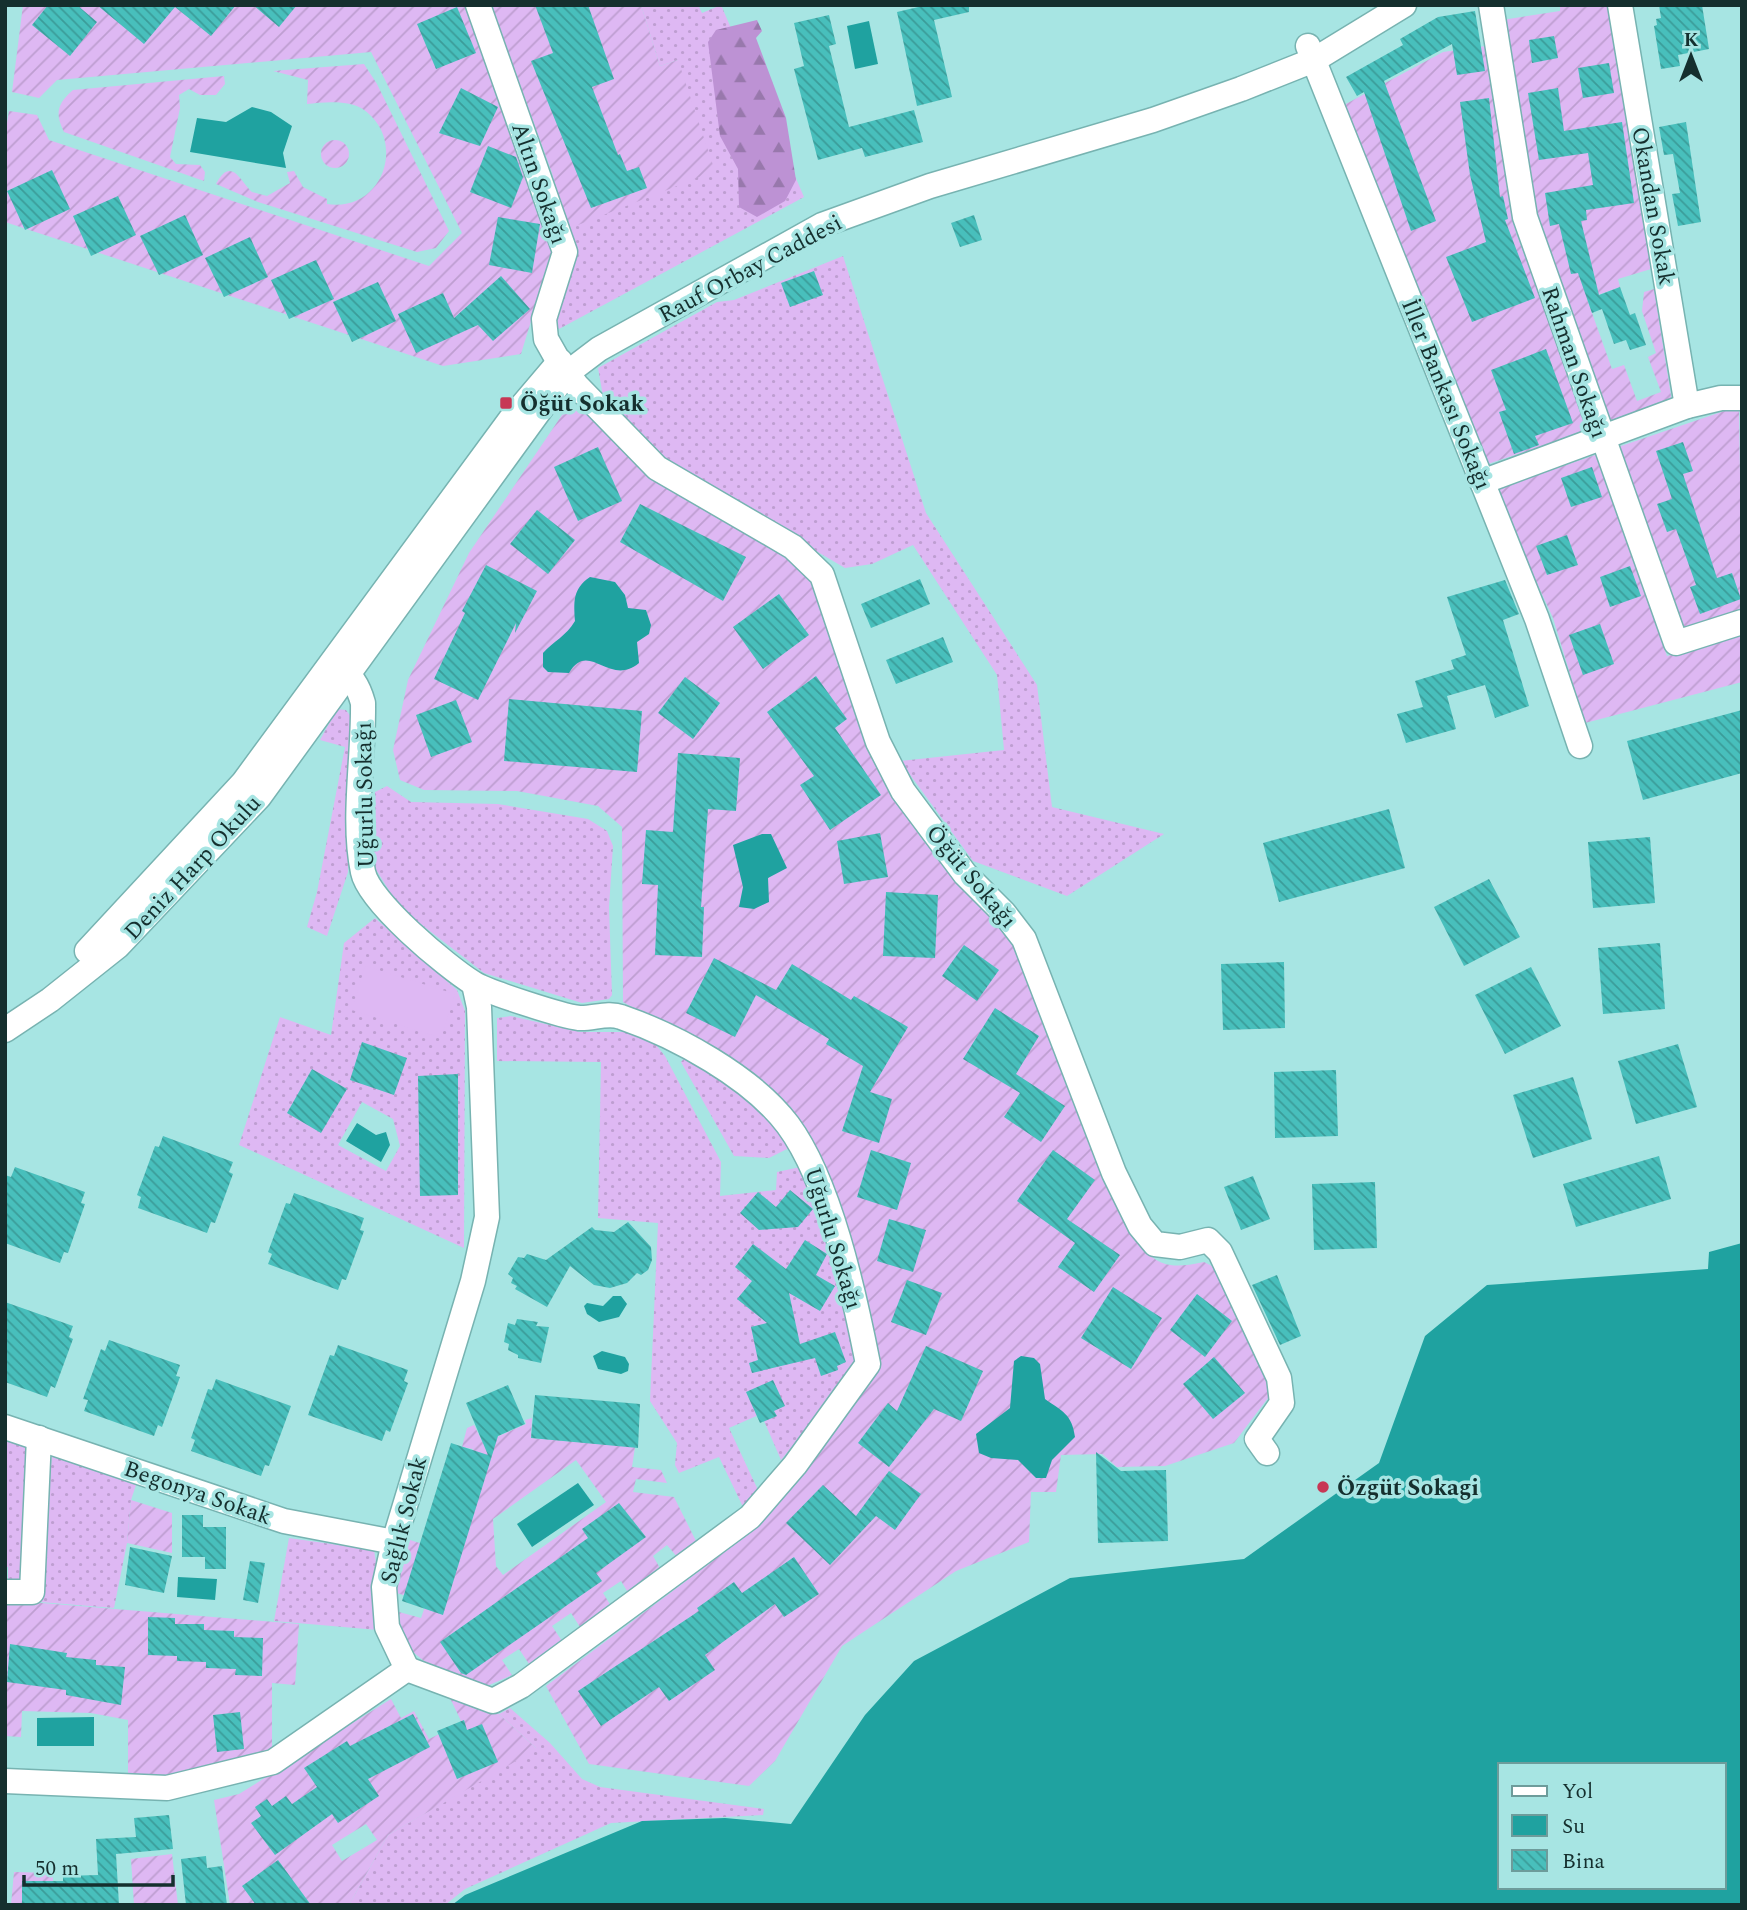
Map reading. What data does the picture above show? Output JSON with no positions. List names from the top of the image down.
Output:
{
  "streets": {
    "street": [
      "Altın Sokağı",
      "Okandan Sokak",
      "Rauf Orbay Caddesi",
      "Rahman Sokağı",
      "İller Bankası Sokağı",
      "Uğurlu Sokağı",
      "Deniz Harp Okulu",
      "Öğüt Sokağı",
      "Begonya Sokak",
      "Sağlık Sokak"
    ]
  },
  "crossings": [
    ["Altın Sokağı", "Rauf Orbay Caddesi"],
    ["Altın Sokağı", "Öğüt Sokağı"],
    ["Rauf Orbay Caddesi", "İller Bankası Sokağı"],
    ["Rauf Orbay Caddesi", "Uğurlu Sokağı"],
    ["Rauf Orbay Caddesi", "Deniz Harp Okulu"],
    ["Rauf Orbay Caddesi", "Öğüt Sokağı"],
    ["Uğurlu Sokağı", "Deniz Harp Okulu"],
    ["Uğurlu Sokağı", "Sağlık Sokak"],
    ["Begonya Sokak", "Sağlık Sokak"]
  ],
  "places": {
    "transit": ["Öğüt Sokak"],
    "other": ["Özgüt Sokagi"]
  },
  "legend": ["Yol", "Su", "Bina"],
  "scale_bar": "50 m",
  "north": "top"
}
